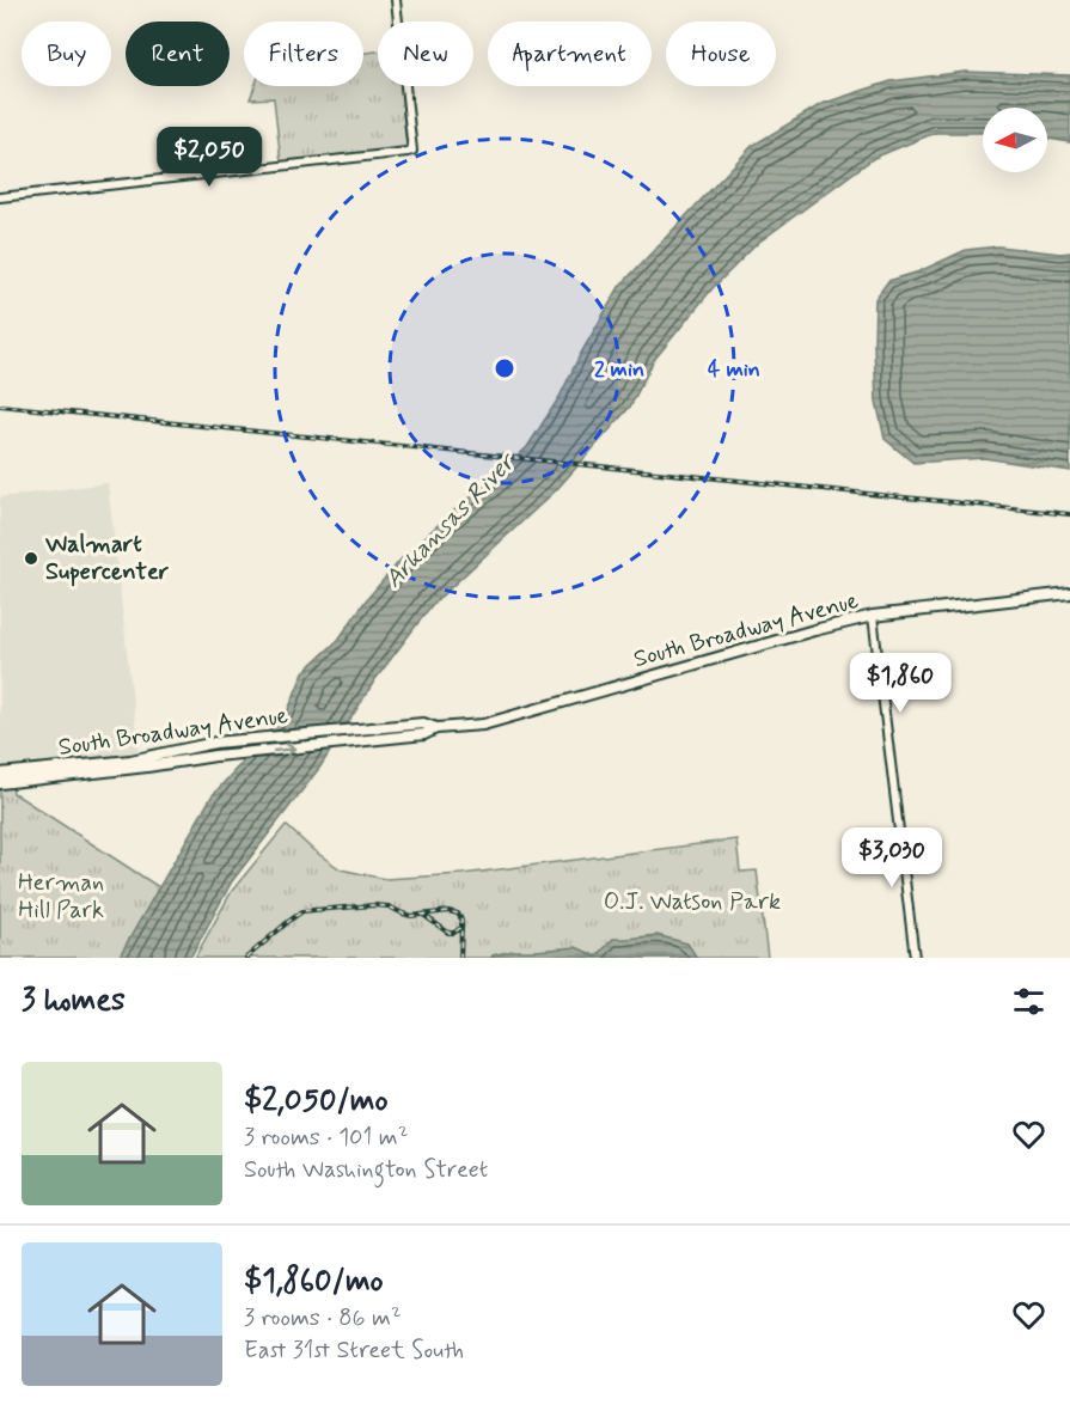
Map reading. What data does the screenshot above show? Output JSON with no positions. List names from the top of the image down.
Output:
{
  "streets": {
    "main road": ["South Broadway Avenue"]
  },
  "water": ["Arkansas River"],
  "parks": ["Herman Hill Park", "O.J. Watson Park"],
  "places": ["Walmart Supercenter"],
  "north": "left",
  "page": {
    "chip": [
      "Buy",
      "Rent",
      "Filters",
      "New",
      "Apartment",
      "House"
    ],
    "price": ["$2,050", "$1,860", "$3,030"],
    "heading": "3 homes",
    "list": [
      {
        "name": "$2,050/mo",
        "note": "3 rooms · 101 m² · South Washington Street"
      },
      {
        "name": "$1,860/mo",
        "note": "3 rooms · 86 m² · East 31st Street South"
      }
    ]
  },
  "rings": ["2 min", "4 min"]
}
